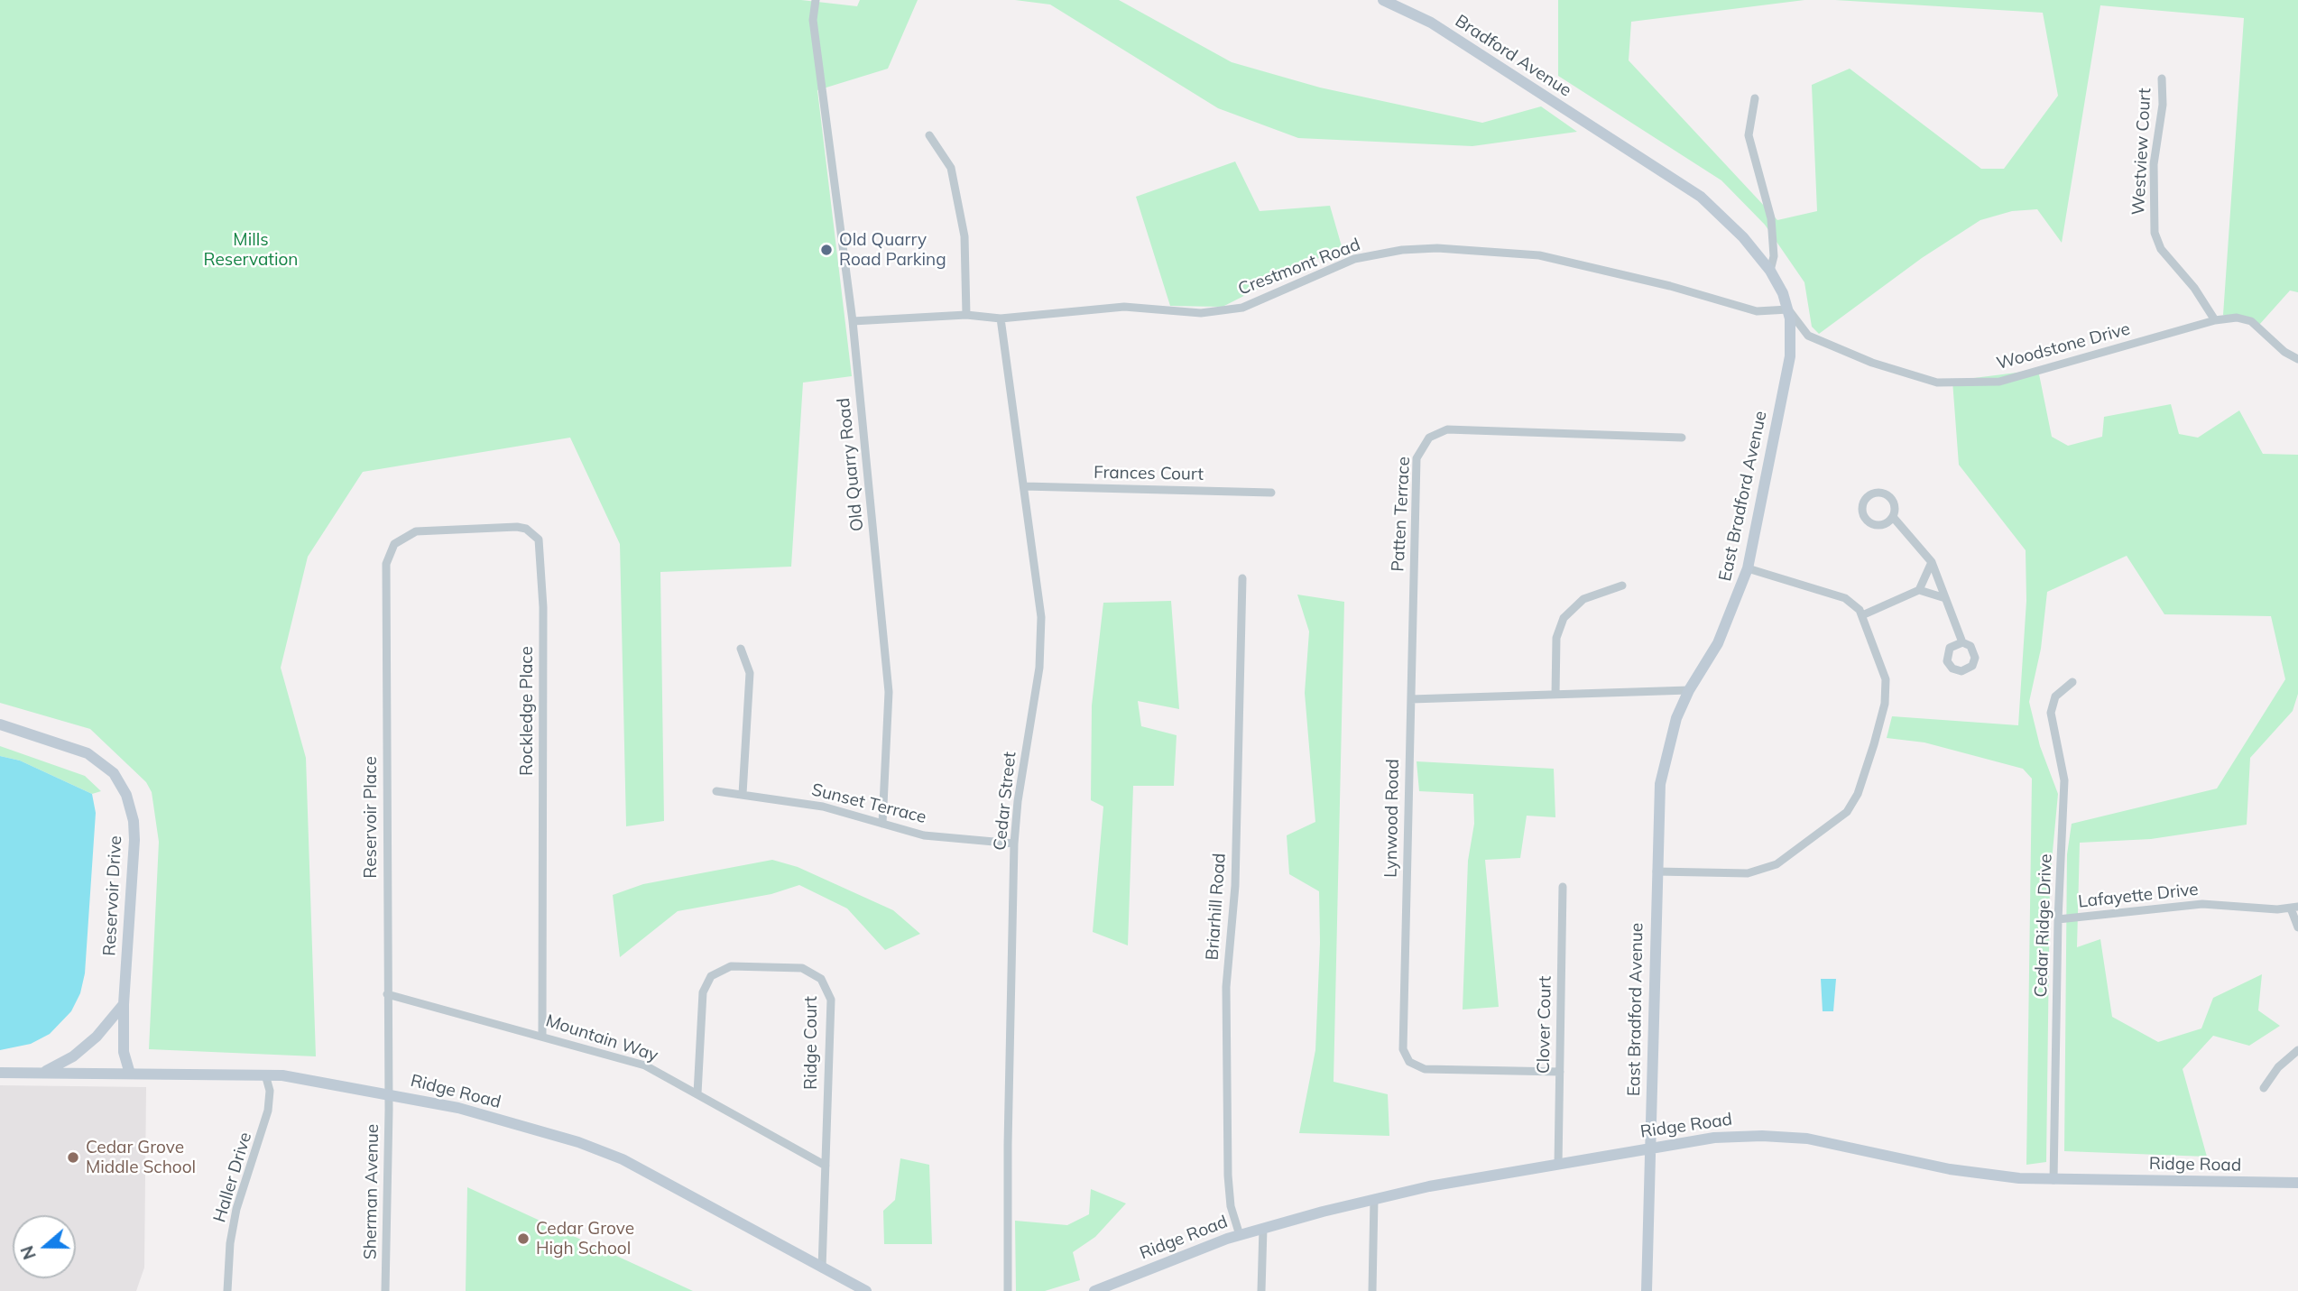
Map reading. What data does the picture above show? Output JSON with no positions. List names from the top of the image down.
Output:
{
  "streets": {
    "main road": [
      "Bradford Avenue",
      "East Bradford Avenue",
      "Reservoir Drive",
      "Ridge Road"
    ],
    "street": [
      "Westview Court",
      "Crestmont Road",
      "Woodstone Drive",
      "Old Quarry Road",
      "Frances Court",
      "Patten Terrace",
      "Rockledge Place",
      "Cedar Street",
      "Sunset Terrace",
      "Reservoir Place",
      "Lynwood Road",
      "Lafayette Drive",
      "Briarhill Road",
      "Cedar Ridge Drive",
      "Clover Court",
      "Mountain Way",
      "Ridge Court",
      "Haller Drive",
      "Sherman Avenue"
    ]
  },
  "crossings": [
    ["Bradford Avenue", "East Bradford Avenue"],
    ["Westview Court", "Woodstone Drive"],
    ["Crestmont Road", "Woodstone Drive"],
    ["Crestmont Road", "Old Quarry Road"],
    ["Crestmont Road", "East Bradford Avenue"],
    ["Crestmont Road", "Cedar Street"],
    ["Woodstone Drive", "East Bradford Avenue"],
    ["Old Quarry Road", "Sunset Terrace"],
    ["Frances Court", "Cedar Street"],
    ["East Bradford Avenue", "Ridge Road"],
    ["Patten Terrace", "Lynwood Road"],
    ["Rockledge Place", "Reservoir Place"],
    ["Rockledge Place", "Mountain Way"],
    ["Cedar Street", "Sunset Terrace"],
    ["Reservoir Place", "Mountain Way"],
    ["Reservoir Place", "Ridge Road"],
    ["Reservoir Place", "Sherman Avenue"],
    ["Lynwood Road", "Clover Court"],
    ["Reservoir Drive", "Ridge Road"],
    ["Lafayette Drive", "Cedar Ridge Drive"],
    ["Briarhill Road", "Ridge Road"],
    ["Cedar Ridge Drive", "Ridge Road"],
    ["Clover Court", "Ridge Road"],
    ["Mountain Way", "Ridge Court"],
    ["Ridge Court", "Ridge Road"],
    ["Ridge Road", "Haller Drive"],
    ["Ridge Road", "Sherman Avenue"]
  ],
  "parks": ["Mills Reservation"],
  "places": ["Old Quarry Road Parking", "Cedar Grove Middle School", "Cedar Grove High School"],
  "north": "left"
}
